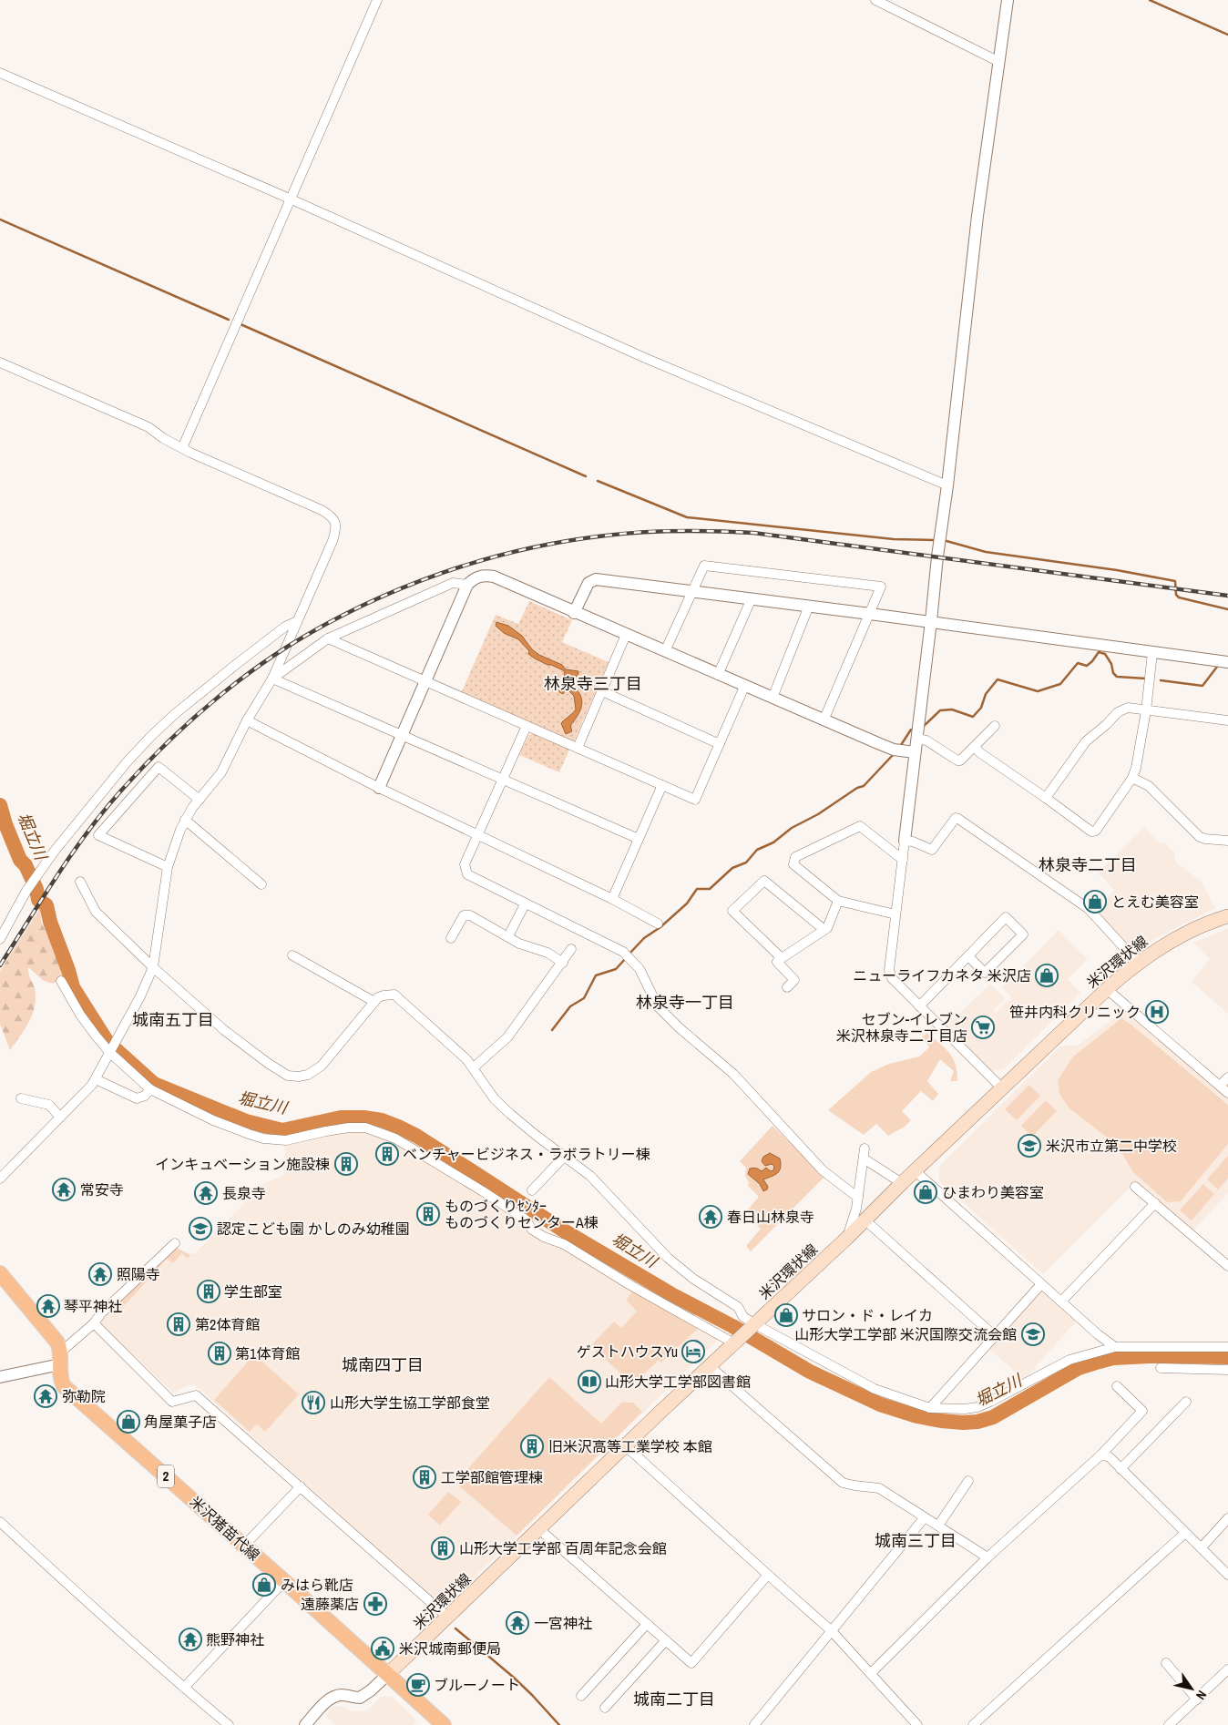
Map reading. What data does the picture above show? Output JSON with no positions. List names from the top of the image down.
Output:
{
  "streets": {
    "main road": ["米沢環状線", "2", "米沢猪苗代線"]
  },
  "crossings": [
    ["米沢環状線", "米沢猪苗代線"]
  ],
  "districts": [
    "林泉寺三丁目",
    "林泉寺二丁目",
    "林泉寺一丁目",
    "城南五丁目",
    "城南四丁目",
    "城南三丁目",
    "城南二丁目"
  ],
  "water": ["堀立川"],
  "places": {
    "shop": [
      "とえむ美容室",
      "ニューライフカネタ 米沢店",
      "ひまわり美容室",
      "サロン・ド・レイカ",
      "角屋菓子店",
      "みはら靴店"
    ],
    "hospital": ["笹井内科クリニック"],
    "supermarket": ["セブン-イレブン 米沢林泉寺二丁目店"],
    "school or university": ["米沢市立第二中学校", "認定こども園 かしのみ幼稚園", "山形大学工学部 米沢国際交流会館"],
    "building": [
      "ベンチャービジネス・ラボラトリー棟",
      "インキュベーション施設棟",
      "ものづくりｾﾝﾀｰ ものづくりセンターA棟",
      "学生部室",
      "第2体育館",
      "第1体育館",
      "旧米沢高等工業学校 本館",
      "工学部館管理棟",
      "山形大学工学部 百周年記念会館"
    ],
    "temple": [
      "常安寺",
      "長泉寺",
      "春日山林泉寺",
      "照陽寺",
      "琴平神社",
      "弥勒院",
      "一宮神社",
      "熊野神社"
    ],
    "hotel": ["ゲストハウスYu"],
    "library": ["山形大学工学部図書館"],
    "restaurant": ["山形大学生協工学部食堂"],
    "pharmacy": ["遠藤薬店"],
    "public building": ["米沢城南郵便局"],
    "cafe": ["ブルーノート"]
  },
  "north": "bottom right"
}
